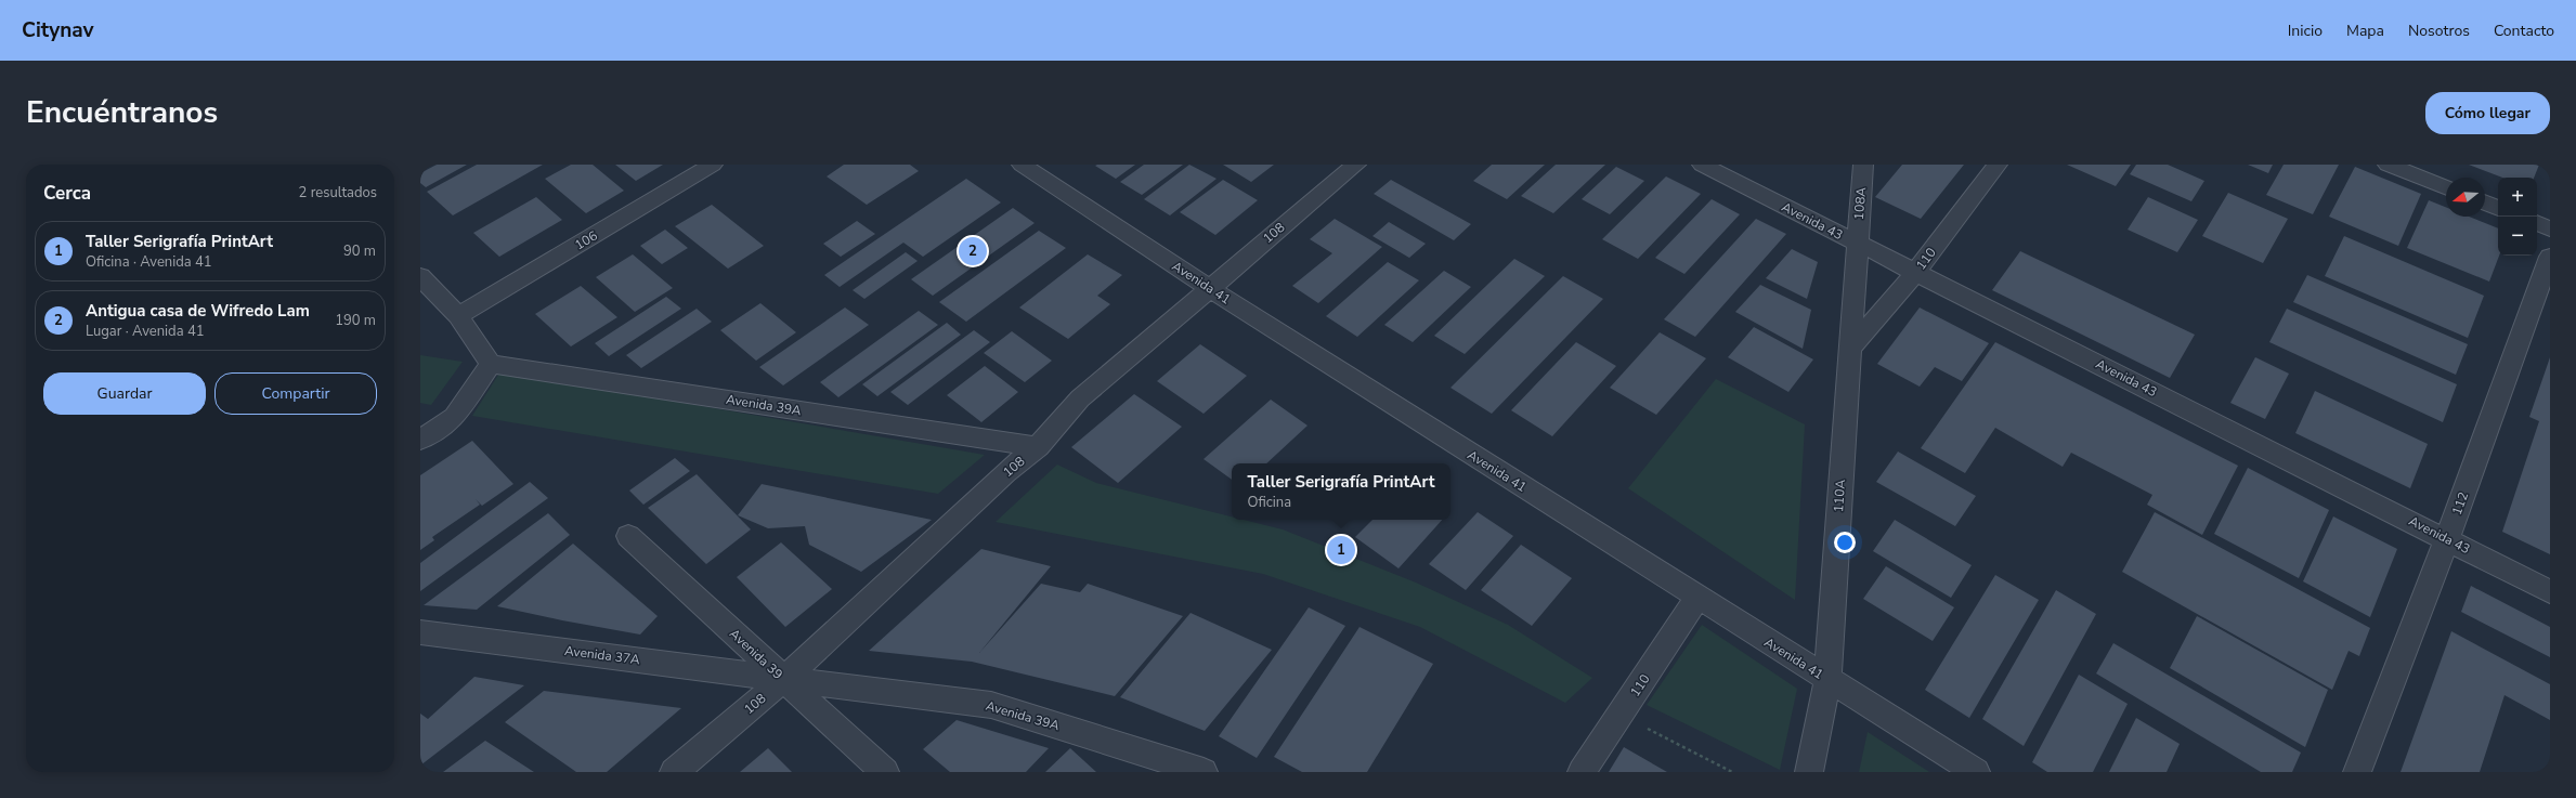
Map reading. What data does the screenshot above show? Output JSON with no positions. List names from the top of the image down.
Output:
{
  "streets": {
    "street": [
      "108A",
      "Avenida 43",
      "108",
      "106",
      "110",
      "Avenida 41",
      "Avenida 39A",
      "110A",
      "112",
      "Avenida 39",
      "Avenida 37A"
    ]
  },
  "crossings": [
    ["108A", "Avenida 43"],
    ["108A", "110A"],
    ["Avenida 43", "110"],
    ["Avenida 43", "110A"],
    ["Avenida 43", "112"],
    ["108", "Avenida 41"],
    ["108", "Avenida 39A"],
    ["108", "Avenida 39"],
    ["108", "Avenida 37A"],
    ["110", "Avenida 41"],
    ["110", "110A"],
    ["Avenida 41", "110A"],
    ["Avenida 39A", "Avenida 39"],
    ["Avenida 39A", "Avenida 37A"],
    ["Avenida 39", "Avenida 37A"]
  ],
  "north": "left",
  "page": {
    "header": "Citynav",
    "nav": [
      "Inicio",
      "Mapa",
      "Nosotros",
      "Contacto"
    ],
    "title": "Encuéntranos",
    "buttons": [
      "Cómo llegar",
      ["Guardar", "Compartir"]
    ],
    "heading": ["Cerca", "2 resultados"],
    "map_buttons": ["+", "−"],
    "list": [
      {
        "mark": "1",
        "name": "Taller Serigrafía PrintArt",
        "note": "Oficina · Avenida 41",
        "value": "90 m"
      },
      {
        "mark": "2",
        "name": "Antigua casa de Wifredo Lam",
        "note": "Lugar · Avenida 41",
        "value": "190 m"
      }
    ],
    "pins": ["2", "1"],
    "popup": ["Taller Serigrafía PrintArt", "Oficina"]
  }
}
